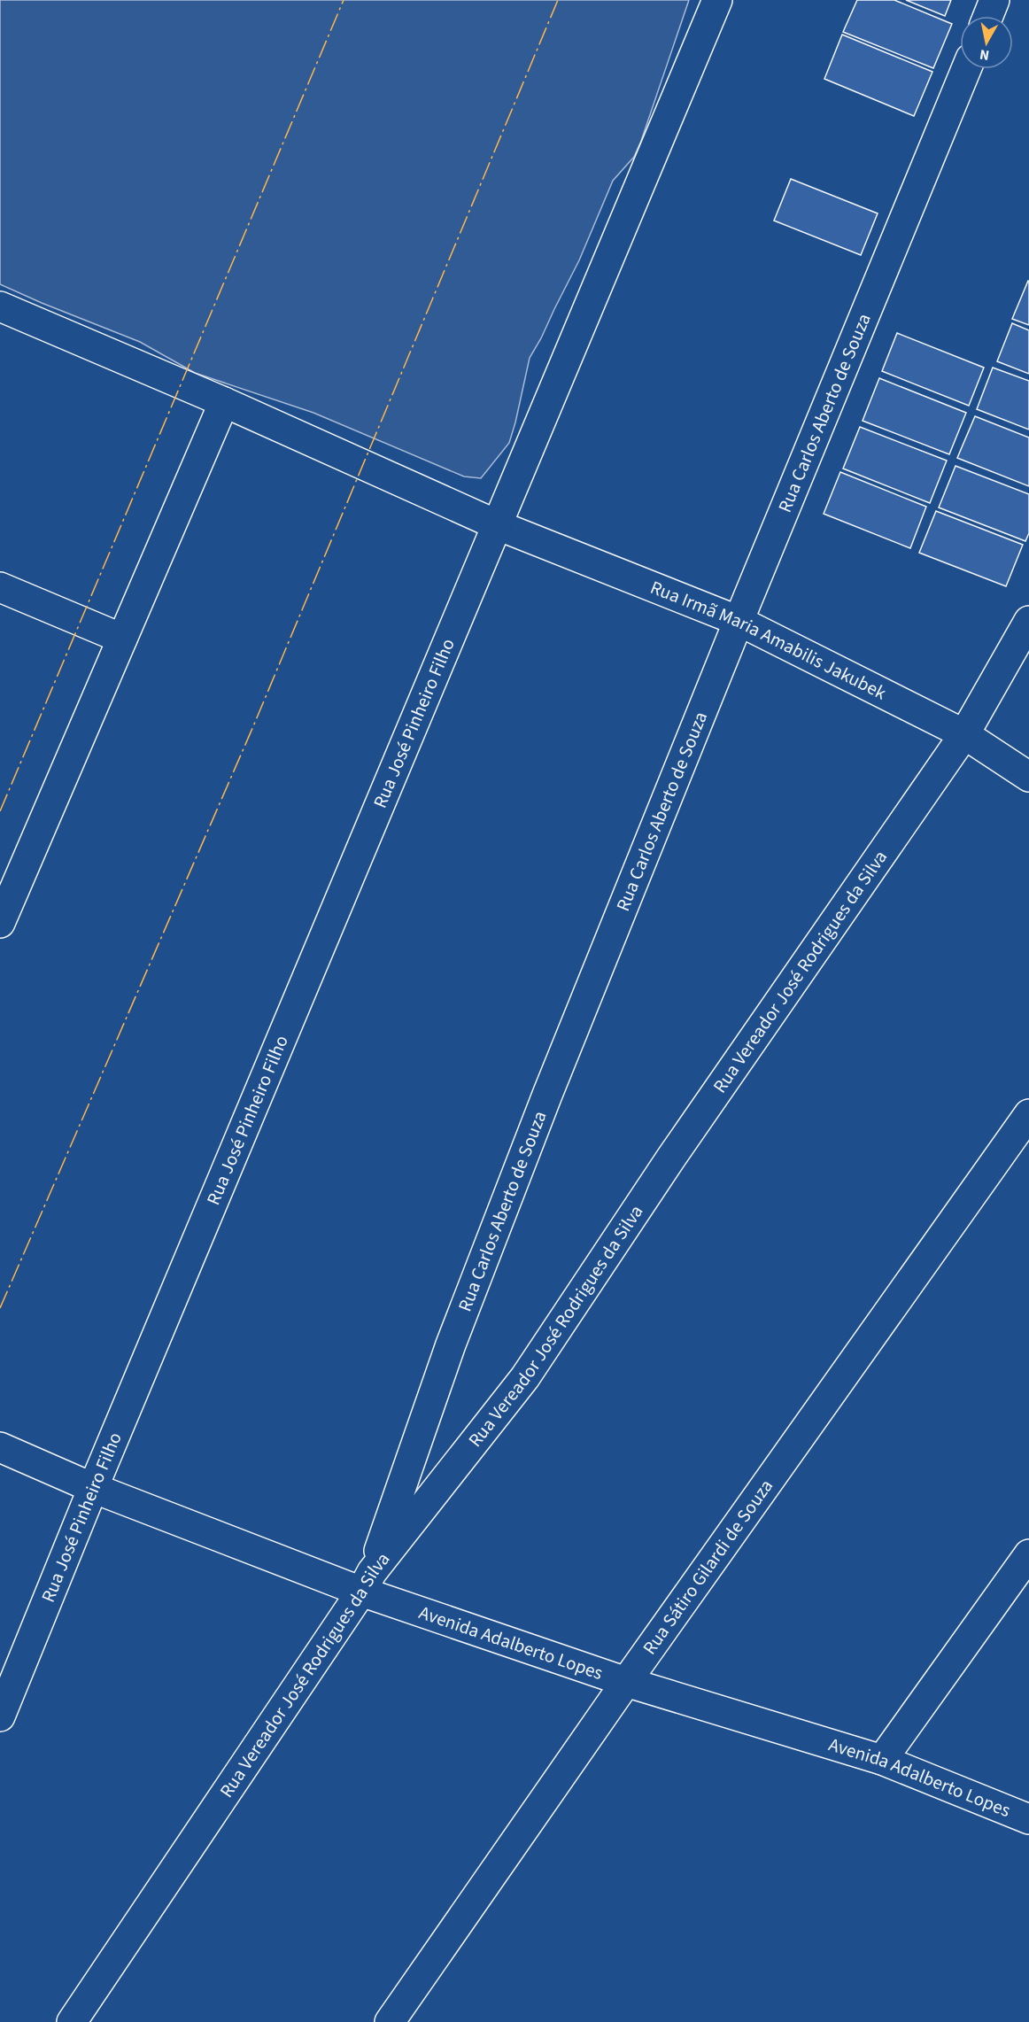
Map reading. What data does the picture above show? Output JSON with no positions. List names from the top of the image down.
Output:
{
  "streets": {
    "street": [
      "Rua Carlos Aberto de Souza",
      "Rua Irmã Maria Amabilis Jakubek",
      "Rua José Pinheiro Filho",
      "Rua Vereador José Rodrigues da Silva",
      "Rua Sátiro Gilardi de Souza",
      "Avenida Adalberto Lopes"
    ]
  },
  "crossings": [
    ["Rua Carlos Aberto de Souza", "Rua Irmã Maria Amabilis Jakubek"],
    ["Rua Carlos Aberto de Souza", "Rua Vereador José Rodrigues da Silva"],
    ["Rua Carlos Aberto de Souza", "Avenida Adalberto Lopes"],
    ["Rua Irmã Maria Amabilis Jakubek", "Rua José Pinheiro Filho"],
    ["Rua Irmã Maria Amabilis Jakubek", "Rua Vereador José Rodrigues da Silva"],
    ["Rua José Pinheiro Filho", "Avenida Adalberto Lopes"],
    ["Rua Vereador José Rodrigues da Silva", "Avenida Adalberto Lopes"],
    ["Rua Sátiro Gilardi de Souza", "Avenida Adalberto Lopes"]
  ],
  "north": "bottom"
}
